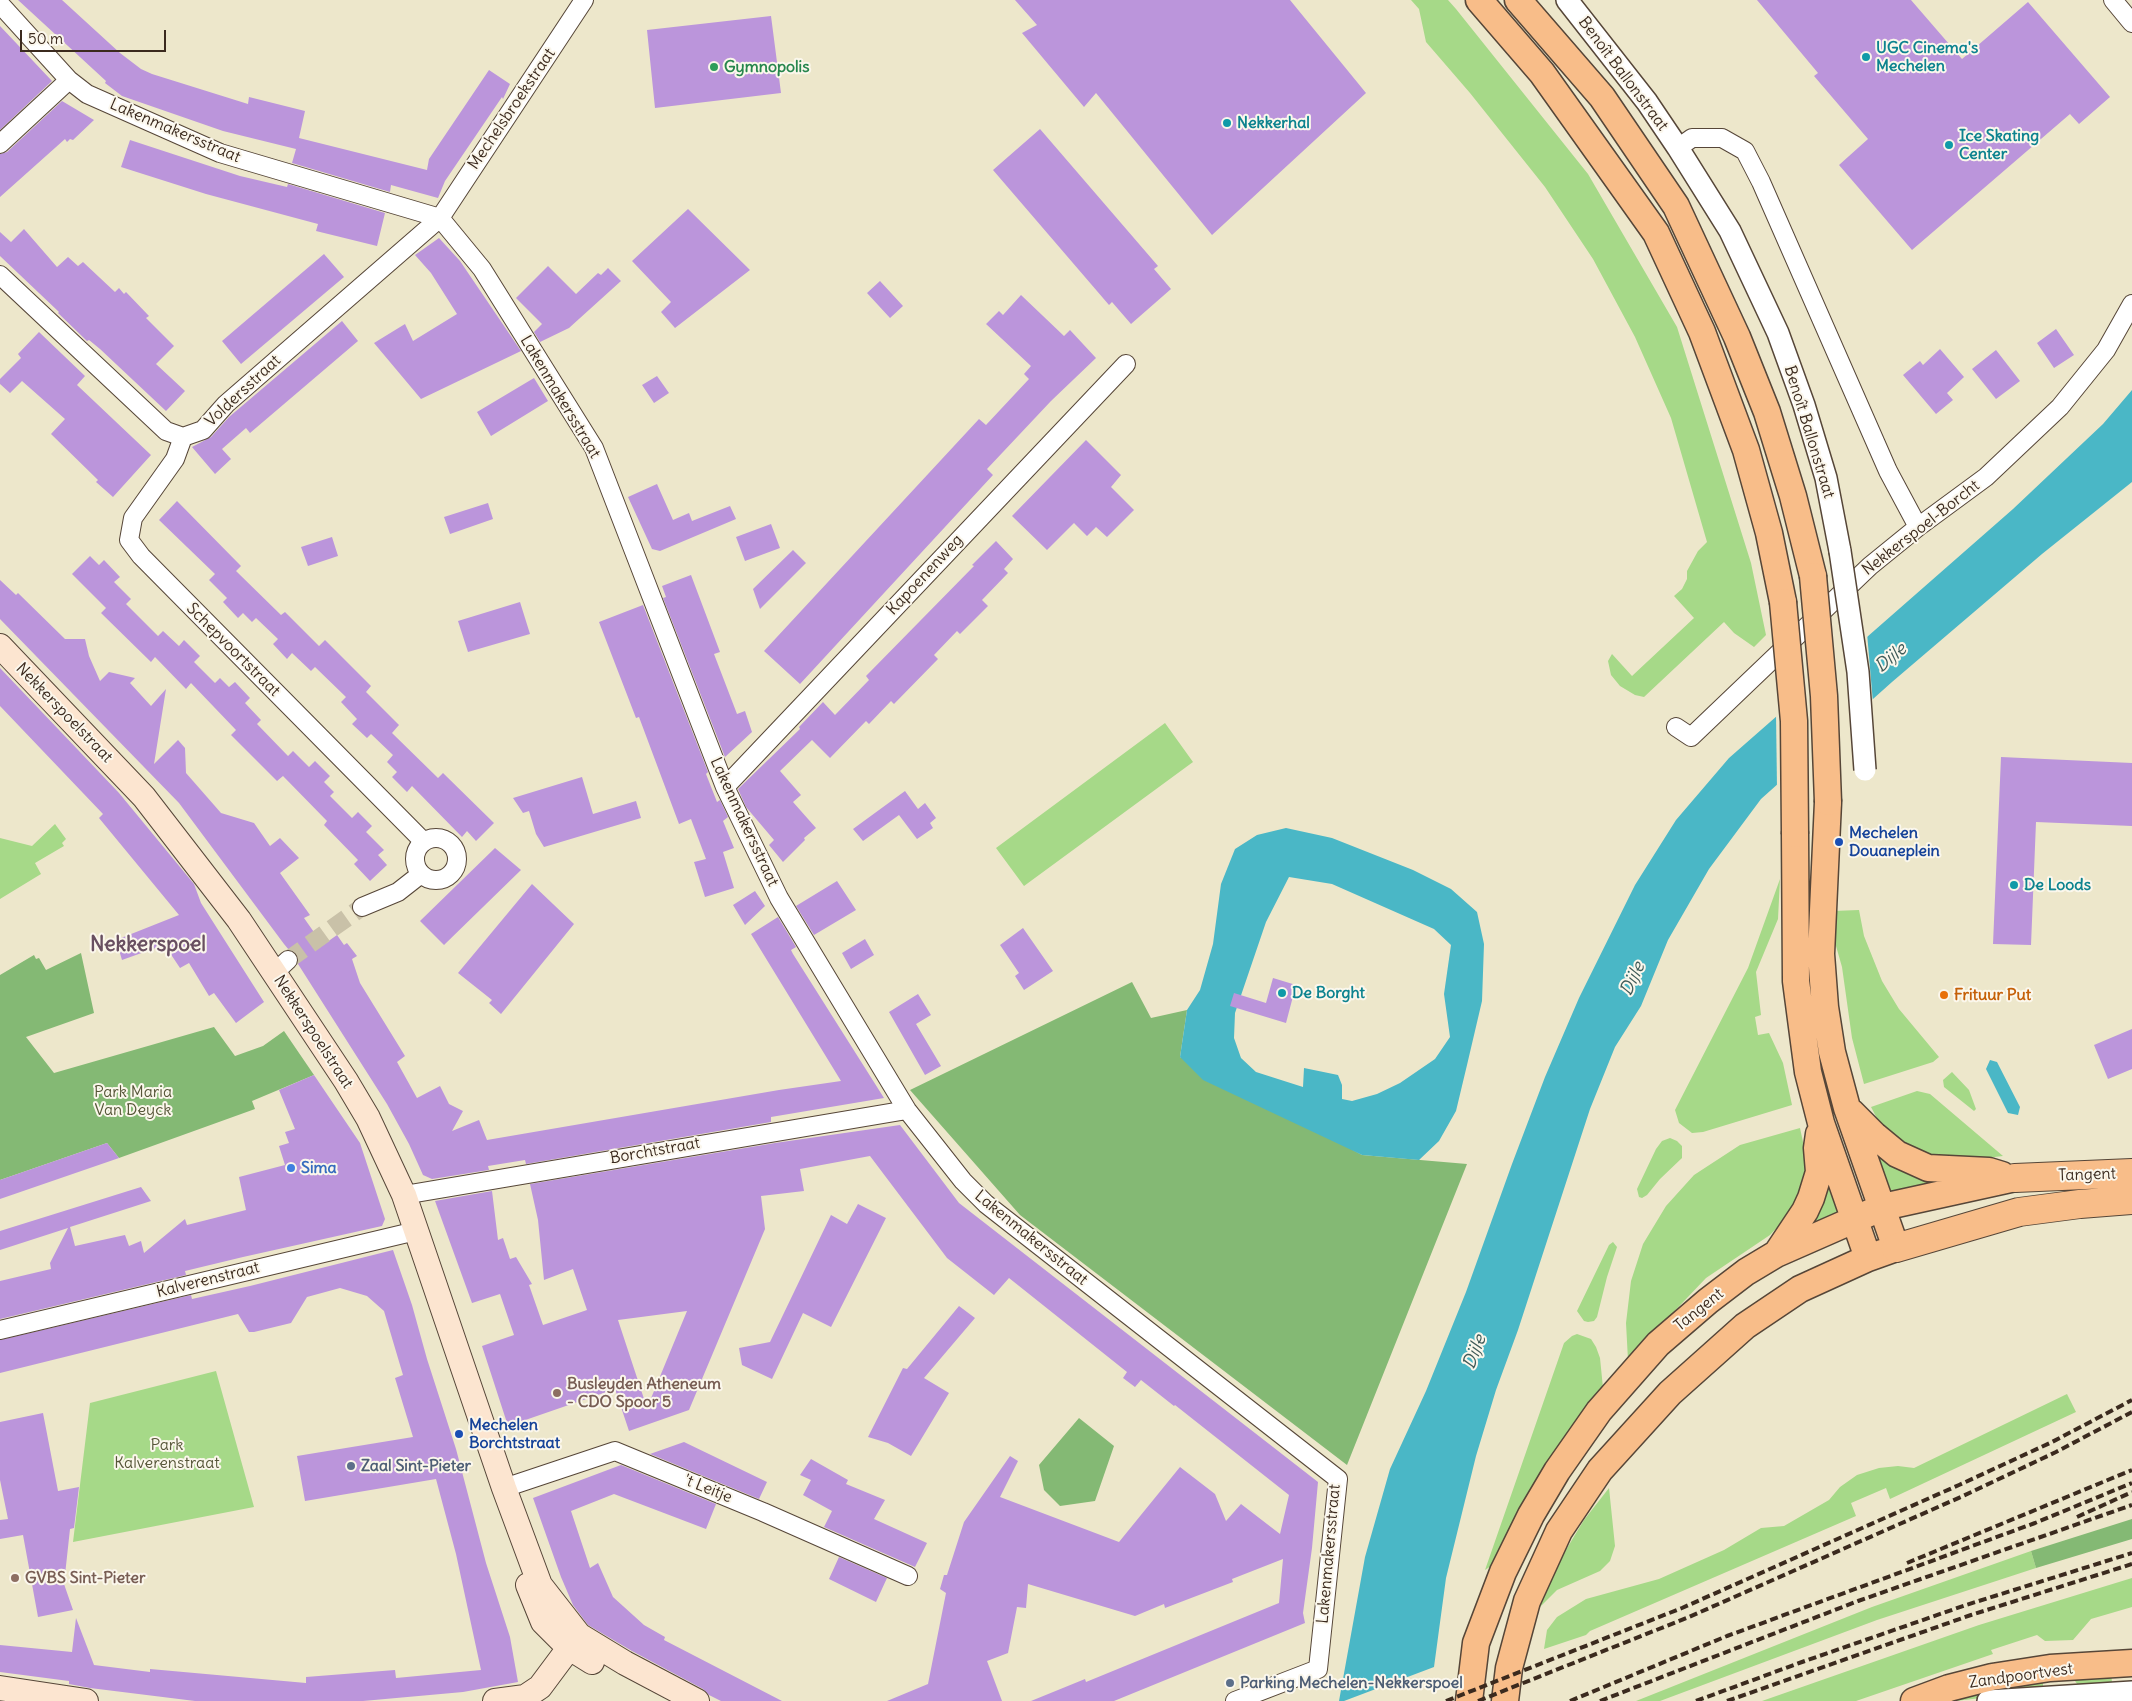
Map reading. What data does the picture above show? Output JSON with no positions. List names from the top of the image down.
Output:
{
  "streets": {
    "highway": ["Tangent"],
    "main road": ["Nekkerspoelstraat", "Zandpoortvest"],
    "street": [
      "Benoît Ballonstraat",
      "Mechelsbroekstraat",
      "Lakenmakersstraat",
      "Voldersstraat",
      "Nekkerspoel-Borcht",
      "Kapoenenweg",
      "Schepvoortstraat",
      "Borchtstraat",
      "Kalverenstraat",
      "'t Leitje"
    ]
  },
  "crossings": [
    ["Benoît Ballonstraat", "Nekkerspoel-Borcht"],
    ["Mechelsbroekstraat", "Lakenmakersstraat"],
    ["Mechelsbroekstraat", "Voldersstraat"],
    ["Lakenmakersstraat", "Voldersstraat"],
    ["Lakenmakersstraat", "Kapoenenweg"],
    ["Lakenmakersstraat", "Borchtstraat"],
    ["Voldersstraat", "Schepvoortstraat"],
    ["Nekkerspoelstraat", "Borchtstraat"],
    ["Nekkerspoelstraat", "Kalverenstraat"],
    ["Nekkerspoelstraat", "'t Leitje"]
  ],
  "districts": ["Nekkerspoel"],
  "water": ["Dijle"],
  "parks": ["Park Maria Van Deyck", "Park Kalverenstraat"],
  "places": [
    "UGC Cinema's Mechelen",
    "Gymnopolis",
    "Nekkerhal",
    "Ice Skating Center",
    "Mechelen Douaneplein",
    "De Loods",
    "De Borght",
    "Frituur Put",
    "Sima",
    "Busleyden Atheneum - CDO Spoor 5",
    "Mechelen Borchtstraat",
    "Zaal Sint-Pieter",
    "GVBS Sint-Pieter",
    "Parking Mechelen-Nekkerspoel"
  ],
  "scale_bar": "50 m"
}
